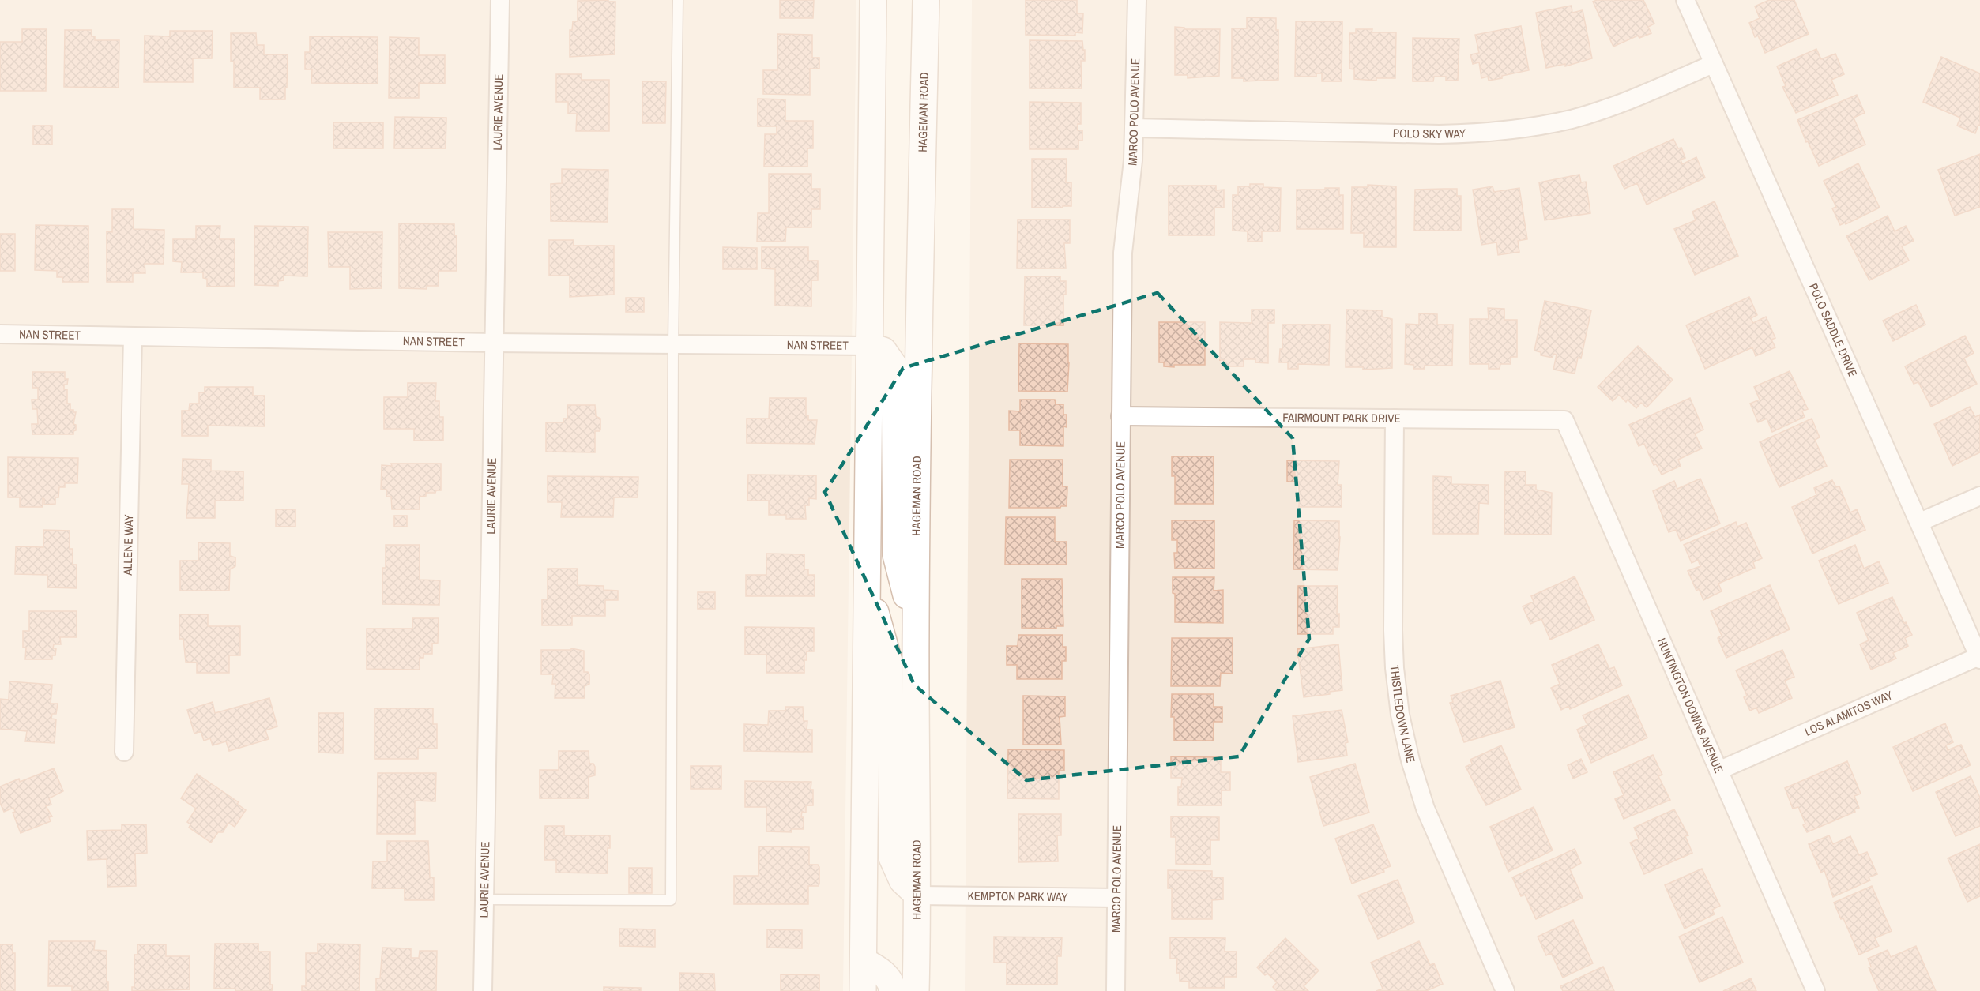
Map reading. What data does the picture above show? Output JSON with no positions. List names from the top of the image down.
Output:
{
  "streets": {
    "main road": ["HAGEMAN ROAD"],
    "street": [
      "LAURIE AVENUE",
      "MARCO POLO AVENUE",
      "POLO SKY WAY",
      "POLO SADDLE DRIVE",
      "NAN STREET",
      "FAIRMOUNT PARK DRIVE",
      "ALLENE WAY",
      "HUNTINGTON DOWNS AVENUE",
      "THISTLEDOWN LANE",
      "LOS ALAMITOS WAY",
      "KEMPTON PARK WAY"
    ]
  },
  "crossings": [
    ["LAURIE AVENUE", "NAN STREET"],
    ["HAGEMAN ROAD", "KEMPTON PARK WAY"],
    ["MARCO POLO AVENUE", "POLO SKY WAY"],
    ["MARCO POLO AVENUE", "FAIRMOUNT PARK DRIVE"],
    ["MARCO POLO AVENUE", "KEMPTON PARK WAY"],
    ["POLO SKY WAY", "POLO SADDLE DRIVE"],
    ["POLO SADDLE DRIVE", "LOS ALAMITOS WAY"],
    ["NAN STREET", "ALLENE WAY"],
    ["FAIRMOUNT PARK DRIVE", "HUNTINGTON DOWNS AVENUE"],
    ["FAIRMOUNT PARK DRIVE", "THISTLEDOWN LANE"],
    ["HUNTINGTON DOWNS AVENUE", "LOS ALAMITOS WAY"]
  ]
}
